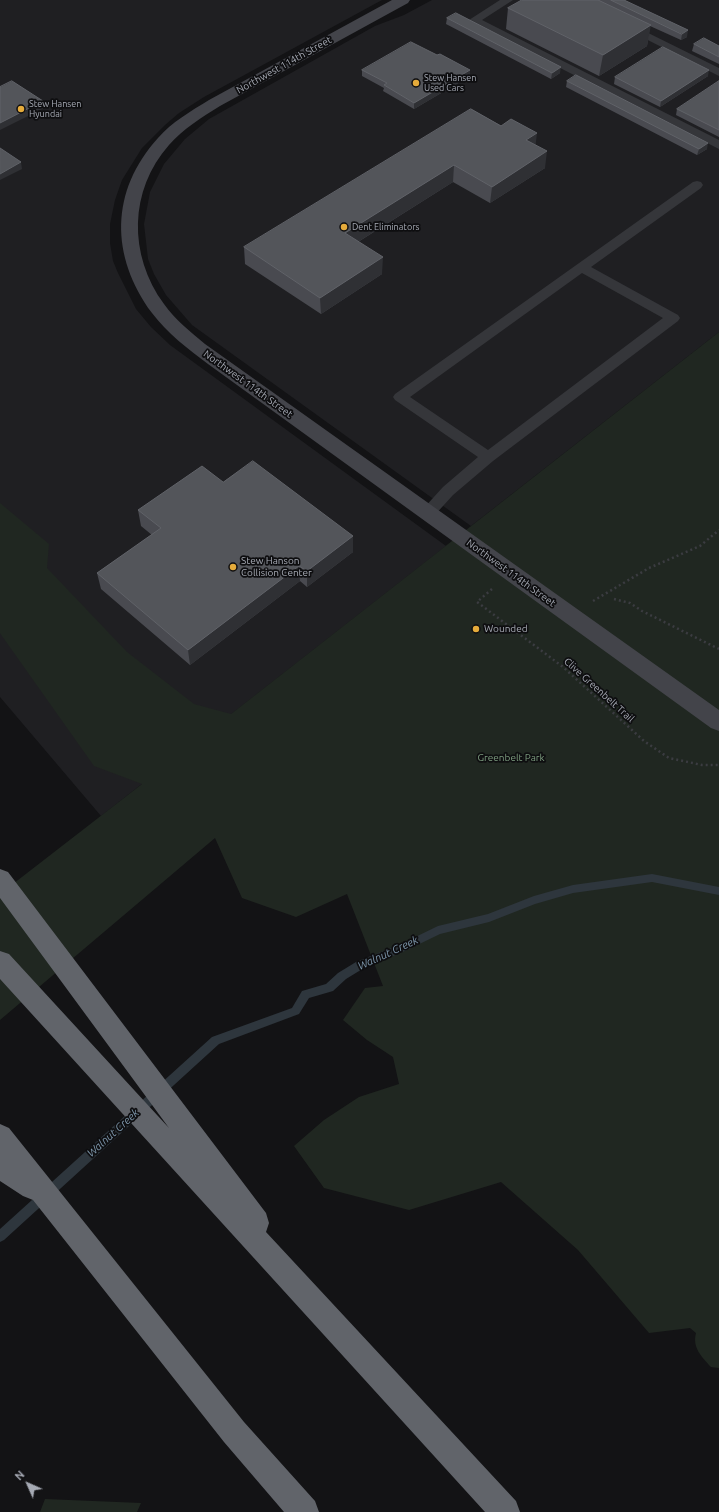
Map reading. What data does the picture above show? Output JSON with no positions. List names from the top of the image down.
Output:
{
  "streets": {
    "street": ["Northwest 114th Street"],
    "path": ["Clive Greenbelt Trail"]
  },
  "water": ["Walnut Creek"],
  "parks": ["Greenbelt Park"],
  "places": [
    "Stew Hansen Used Cars",
    "Stew Hansen Hyundai",
    "Dent Eliminators",
    "Stew Hanson Collision Center",
    "Wounded"
  ],
  "north": "top left"
}
